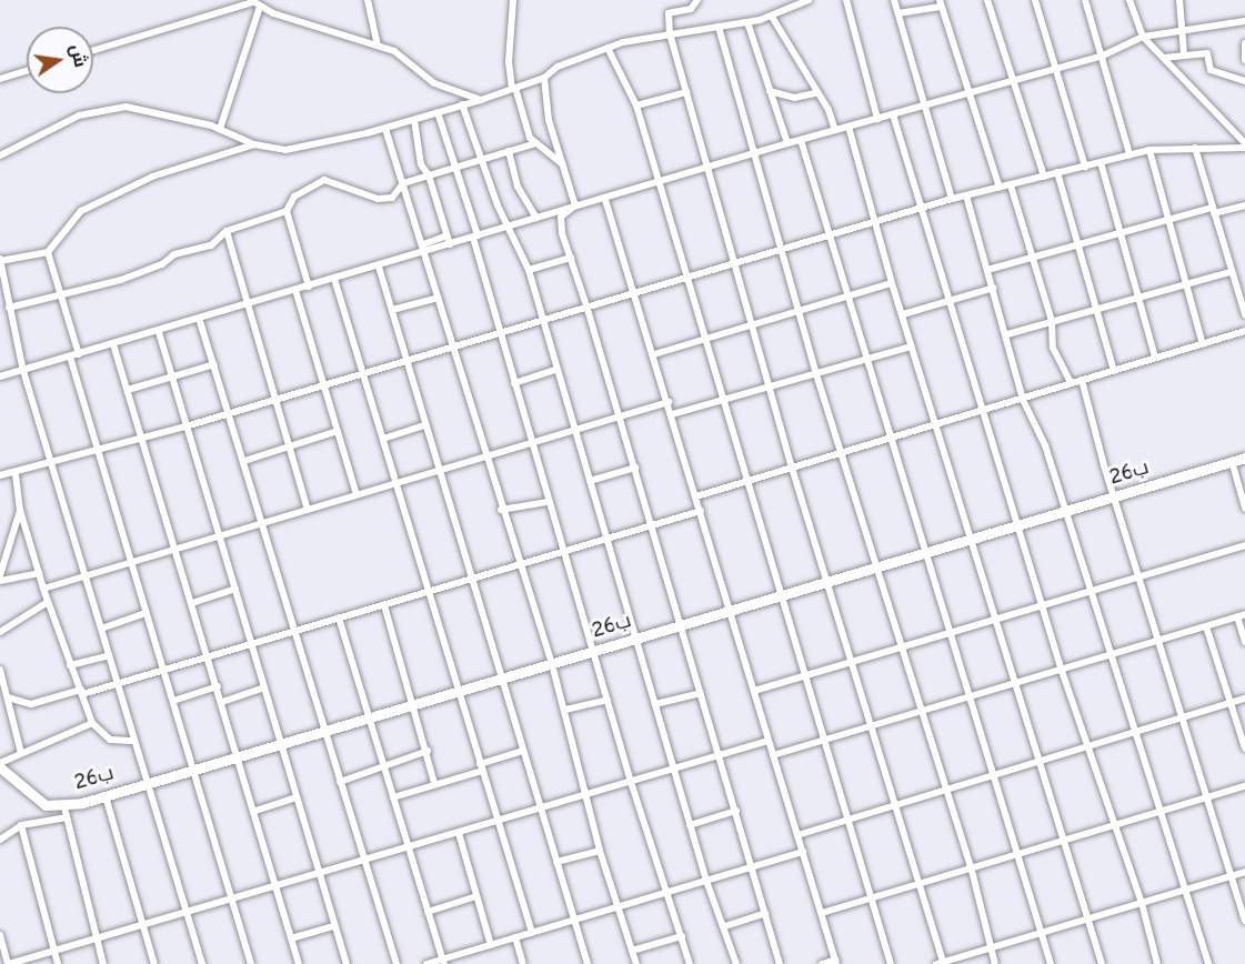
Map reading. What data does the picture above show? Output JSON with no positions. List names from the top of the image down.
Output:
{
  "streets": {
    "highway": ["26ب"]
  },
  "north": "right"
}
